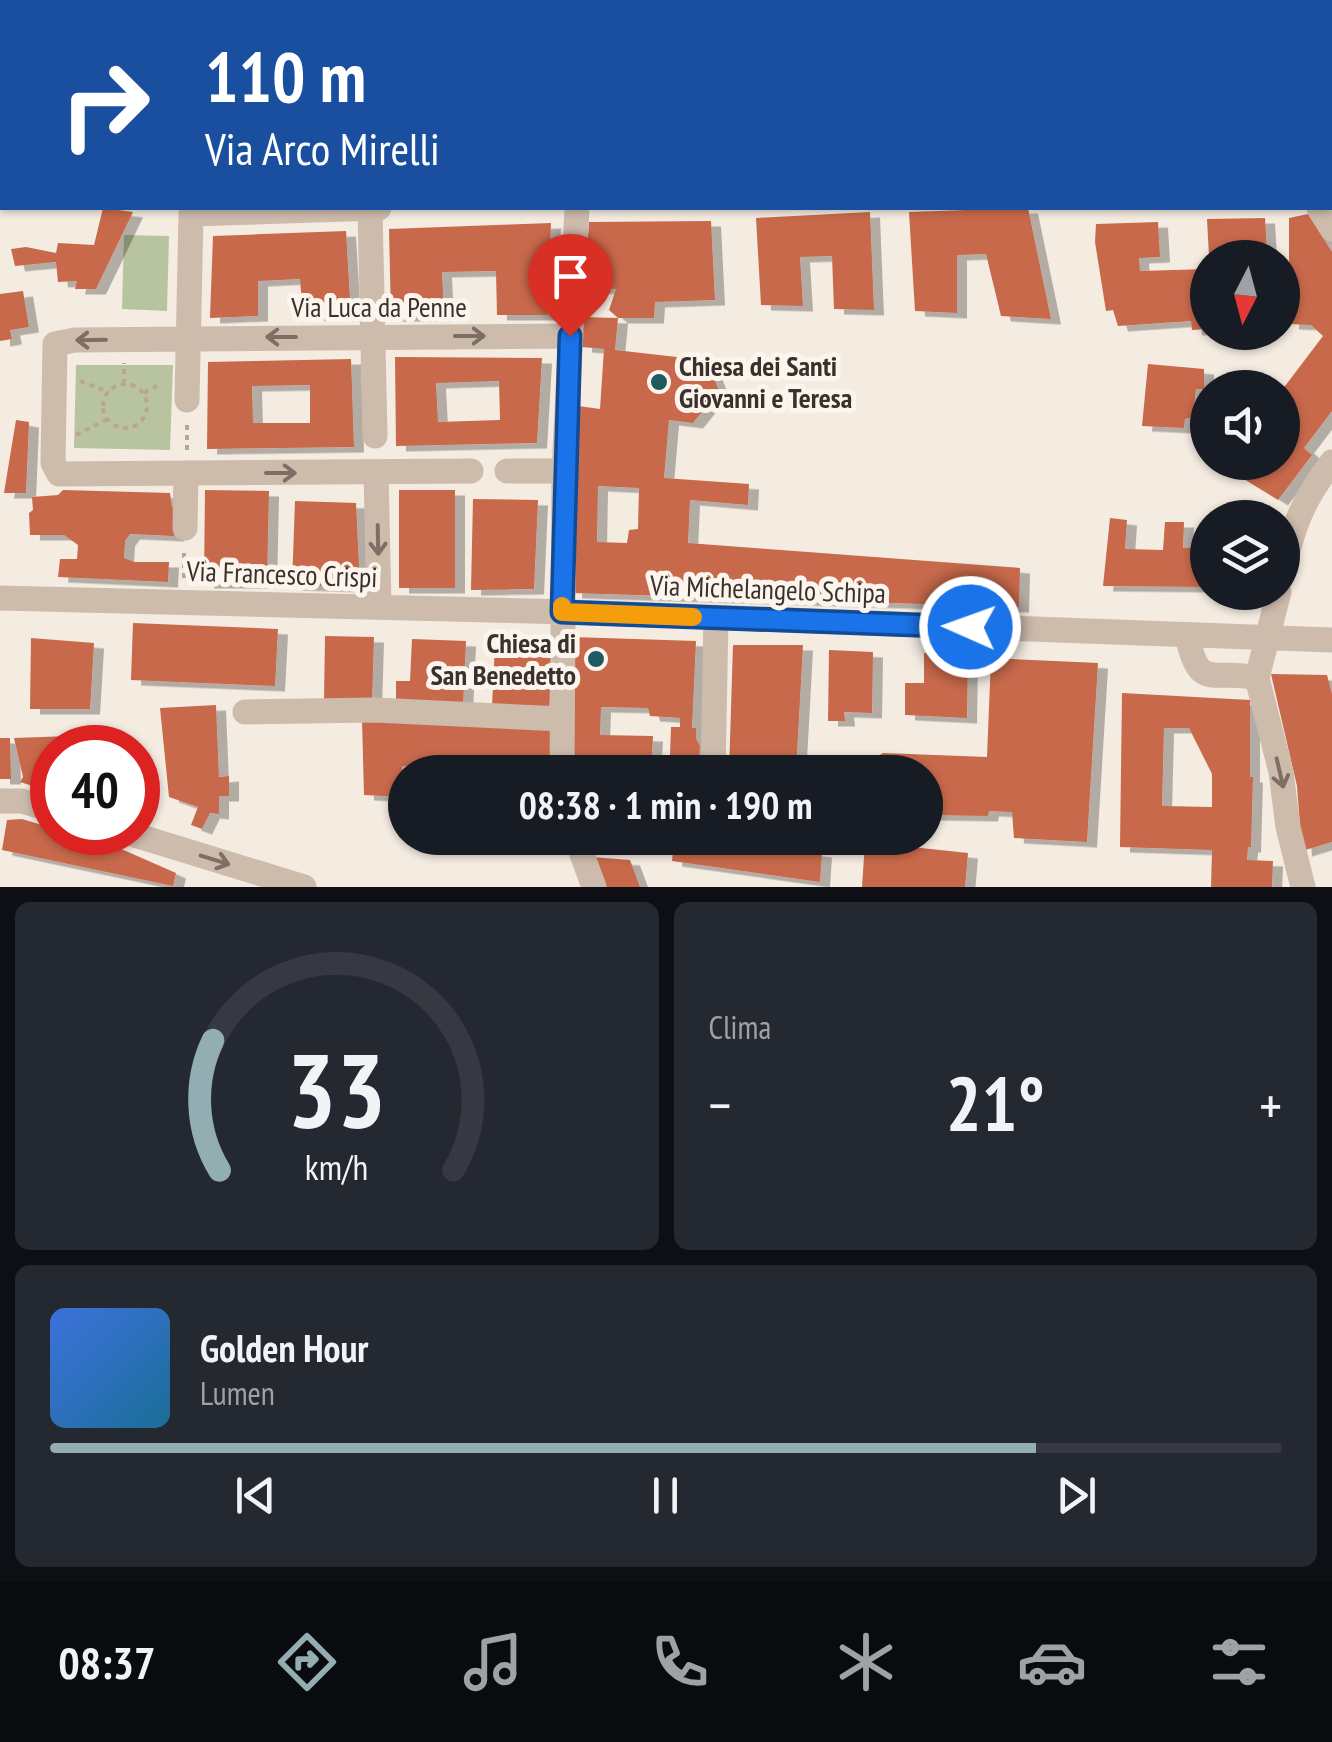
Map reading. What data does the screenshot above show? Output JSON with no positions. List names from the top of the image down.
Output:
{
  "streets": {
    "street": ["Via Luca da Penne", "Via Francesco Crispi", "Via Michelangelo Schipa"]
  },
  "crossings": [
    ["Via Francesco Crispi", "Via Michelangelo Schipa"]
  ],
  "places": ["Chiesa dei Santi Giovanni e Teresa", "Chiesa di San Benedetto"],
  "north": "bottom",
  "page": {
    "turn": ["110 m", "Via Arco Mirelli"],
    "limit": "40",
    "trip": "08:38 · 1 min · 190 m",
    "tile": "Clima",
    "heat": ["−", "21°", "+"],
    "song": ["Golden Hour", "Lumen"],
    "tabs": "08:37",
    "gauge": ["33", "km/h"]
  }
}
